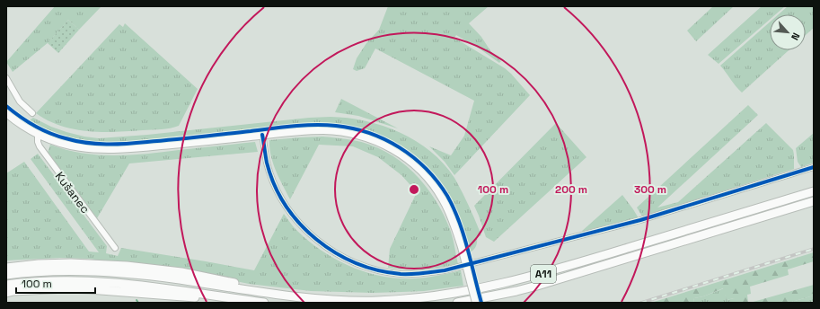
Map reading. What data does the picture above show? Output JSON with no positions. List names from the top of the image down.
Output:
{
  "streets": {
    "highway": ["A11"],
    "street": ["Kušanec"]
  },
  "scale_bar": "100 m",
  "north": "bottom right",
  "rings": ["100 m", "200 m", "300 m"]
}
